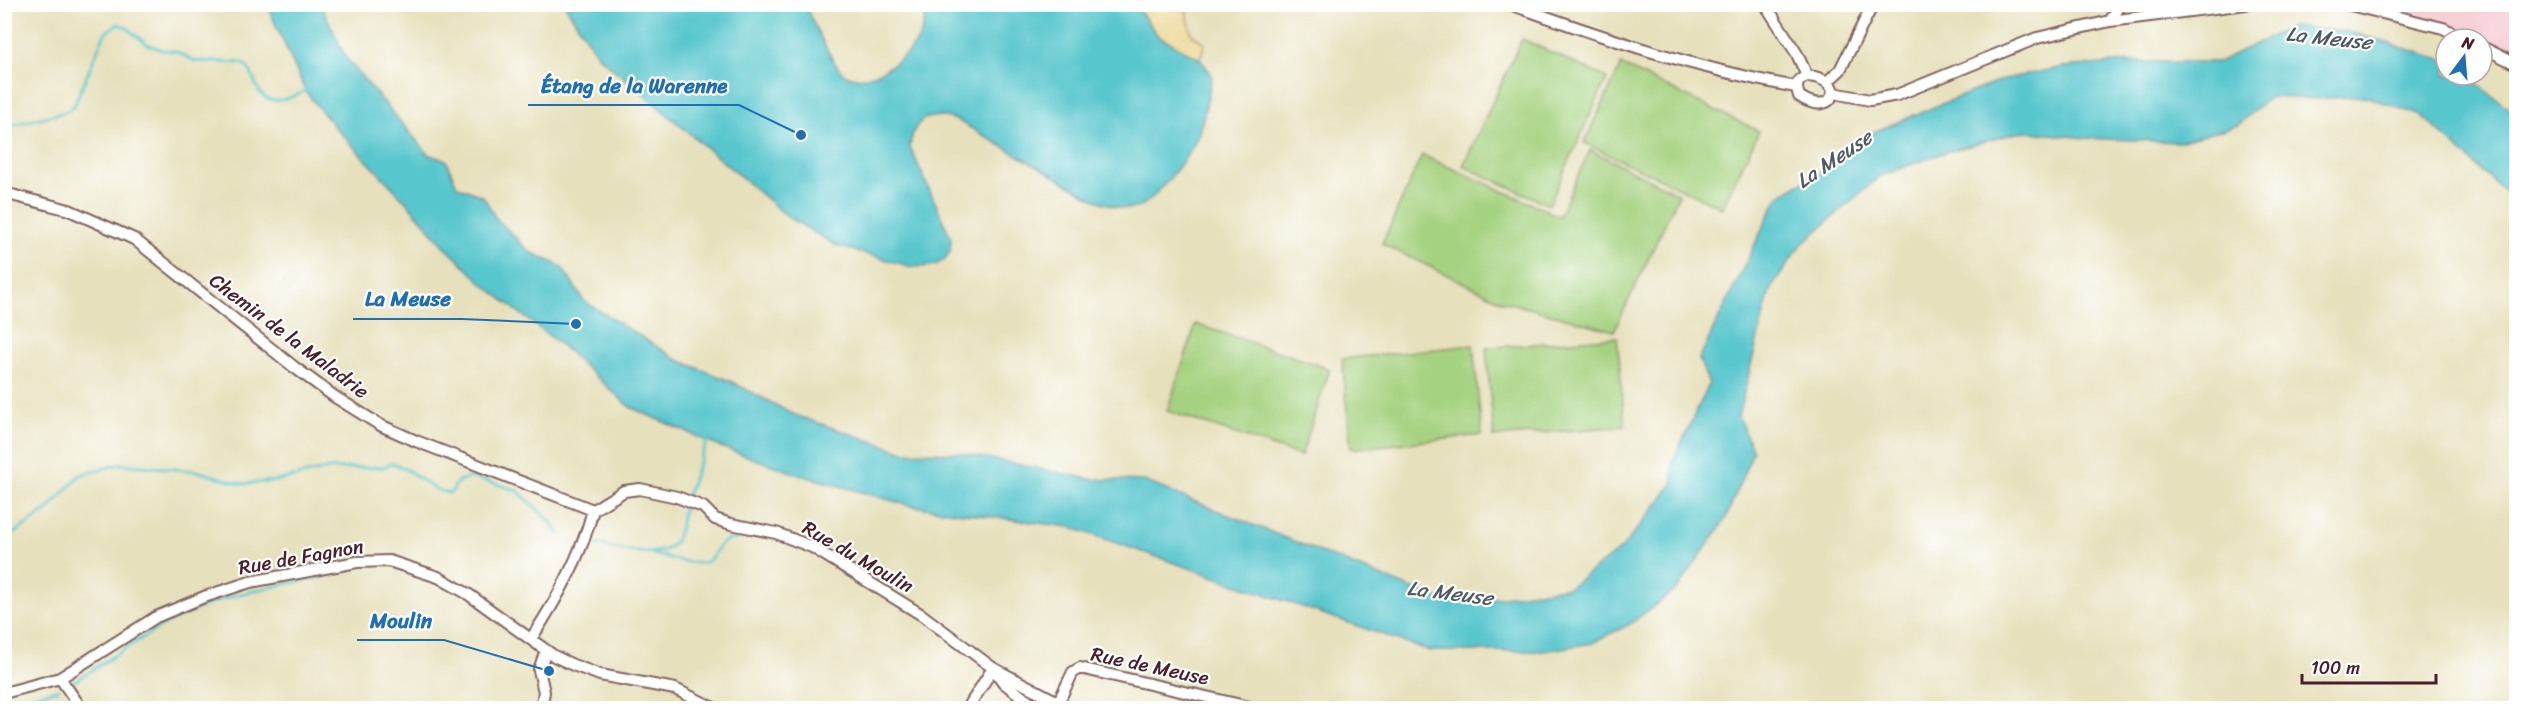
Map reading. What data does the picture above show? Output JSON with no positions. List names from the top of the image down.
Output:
{
  "streets": {
    "street": [
      "Chemin de la Maladrie",
      "Rue de Fagnon",
      "Rue du Moulin",
      "Rue de Meuse"
    ]
  },
  "crossings": [
    ["Chemin de la Maladrie", "Rue du Moulin"],
    ["Rue du Moulin", "Rue de Meuse"]
  ],
  "water": ["La Meuse"],
  "places": ["Étang de la Warenne", "La Meuse", "Moulin"],
  "scale_bar": "100 m",
  "north": "top"
}
